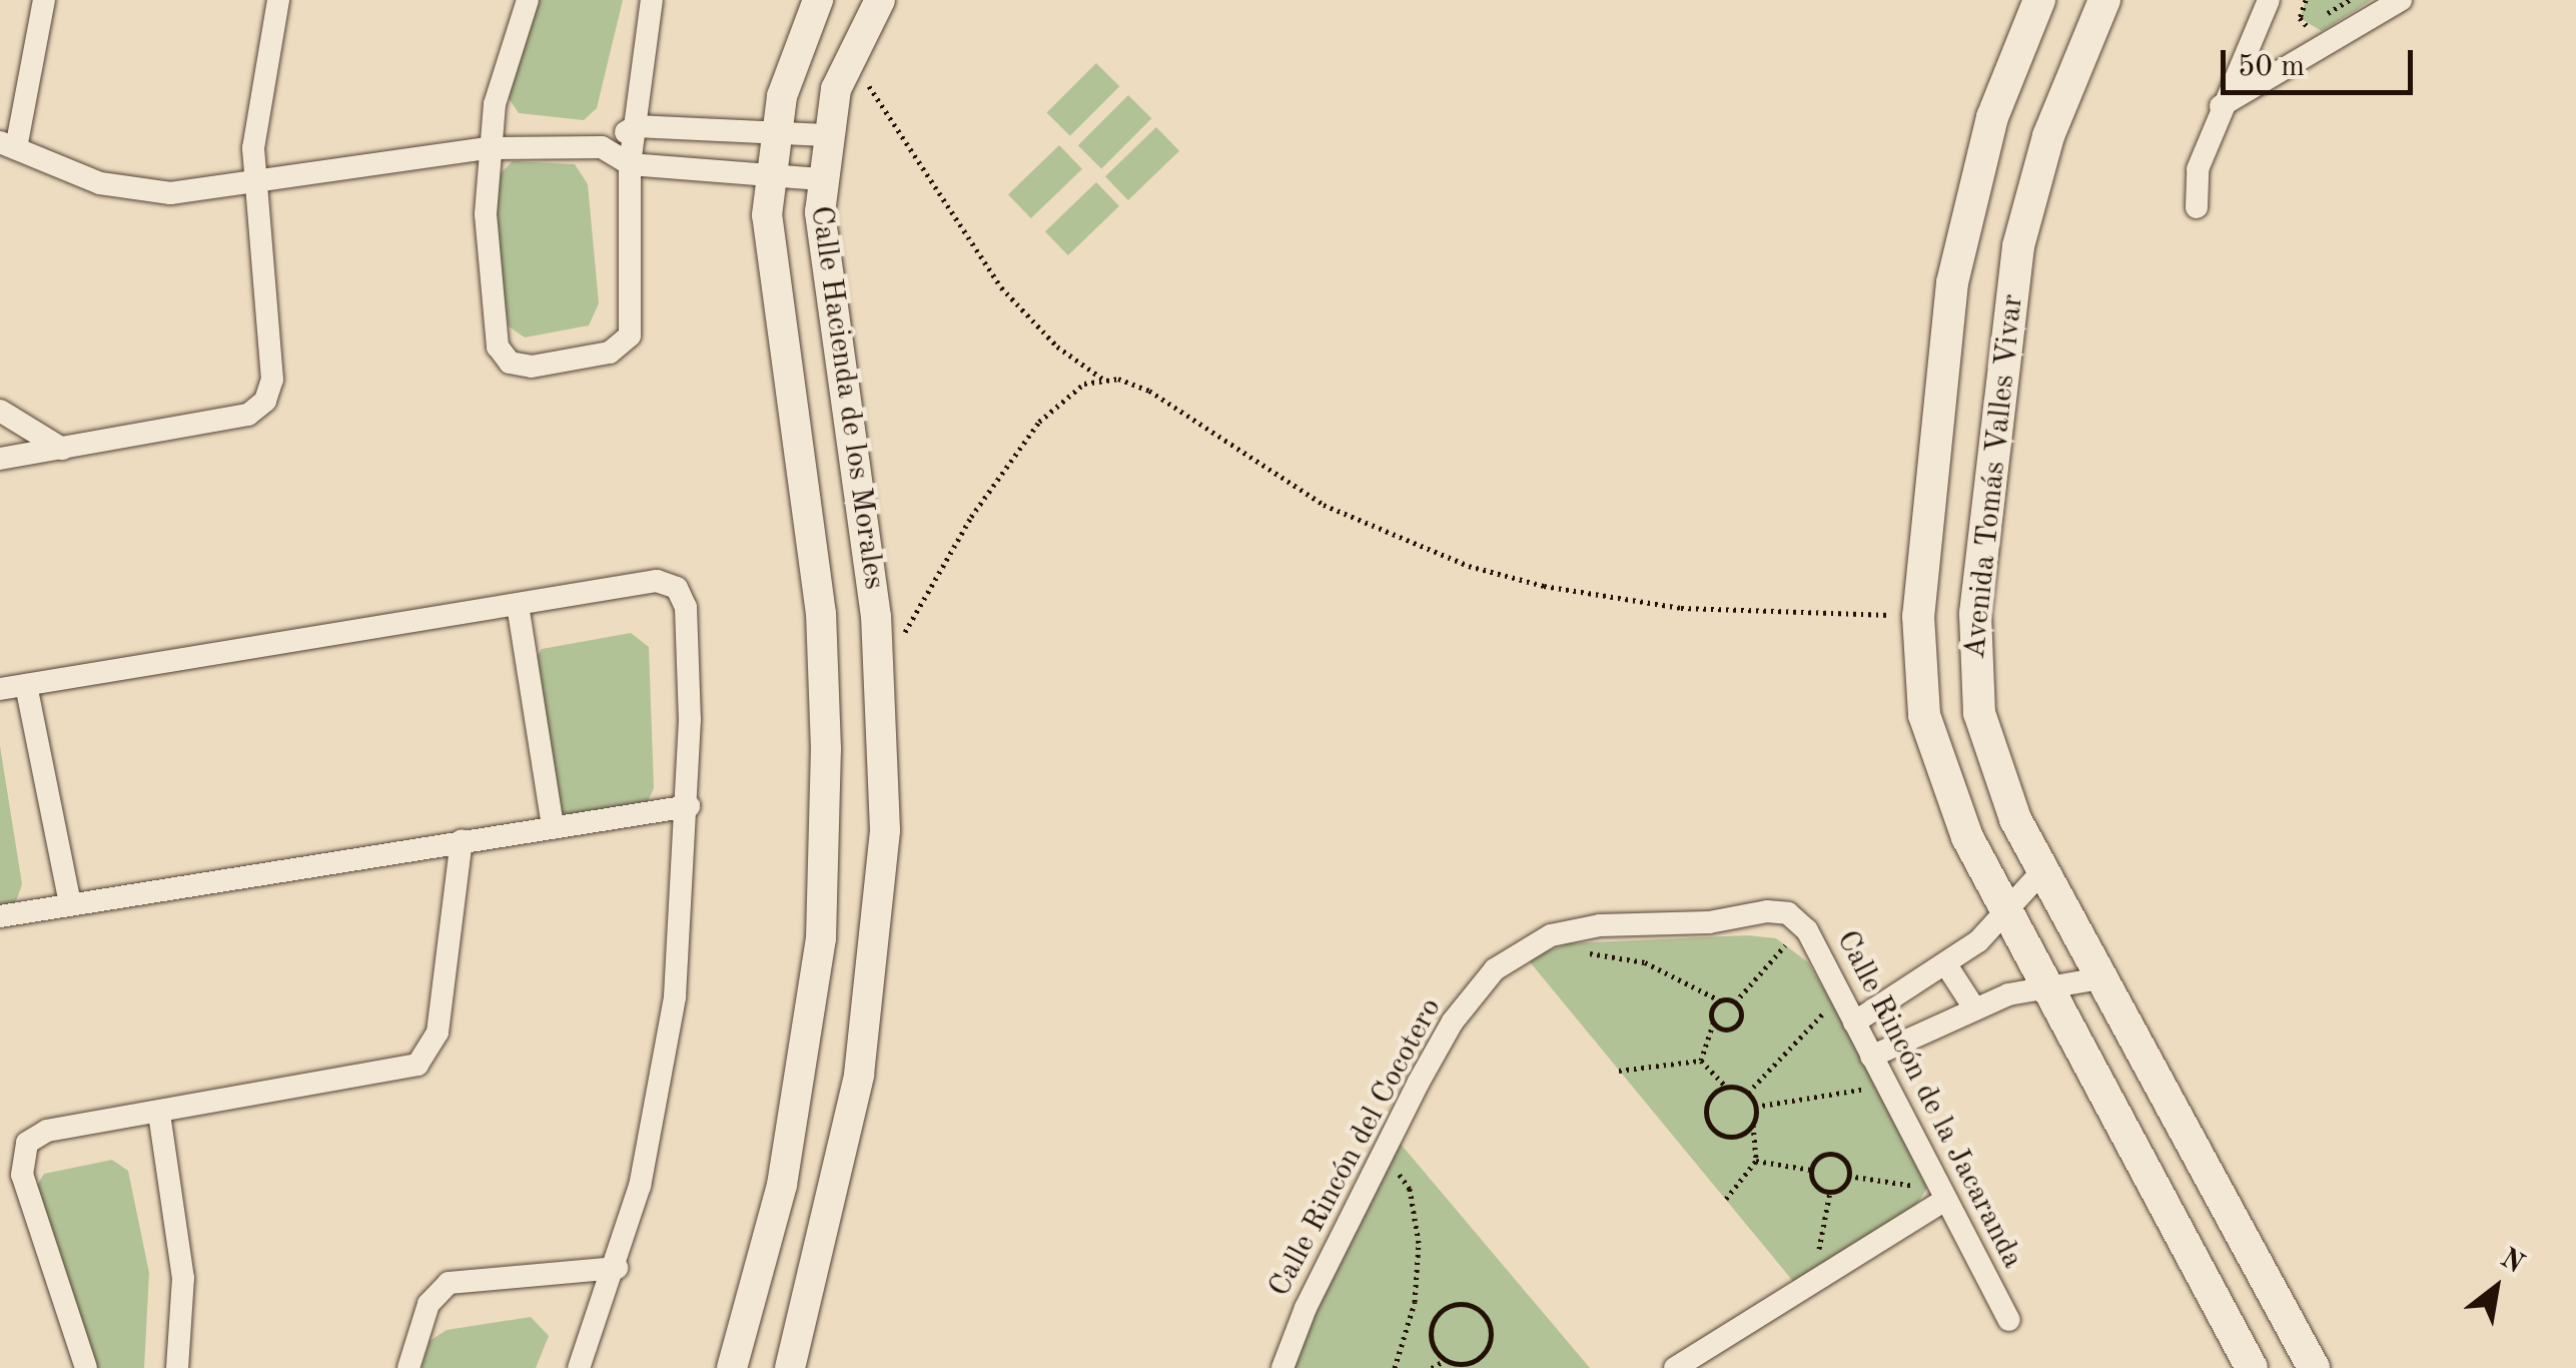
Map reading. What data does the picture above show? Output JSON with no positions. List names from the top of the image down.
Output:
{
  "streets": {
    "main road": ["Avenida Tomás Valles Vivar"],
    "street": ["Calle Hacienda de los Morales", "Calle Rincón de la Jacaranda", "Calle Rincón del Cocotero"]
  },
  "crossings": [
    ["Calle Rincón de la Jacaranda", "Calle Rincón del Cocotero"]
  ],
  "scale_bar": "50 m",
  "north": "top right"
}
